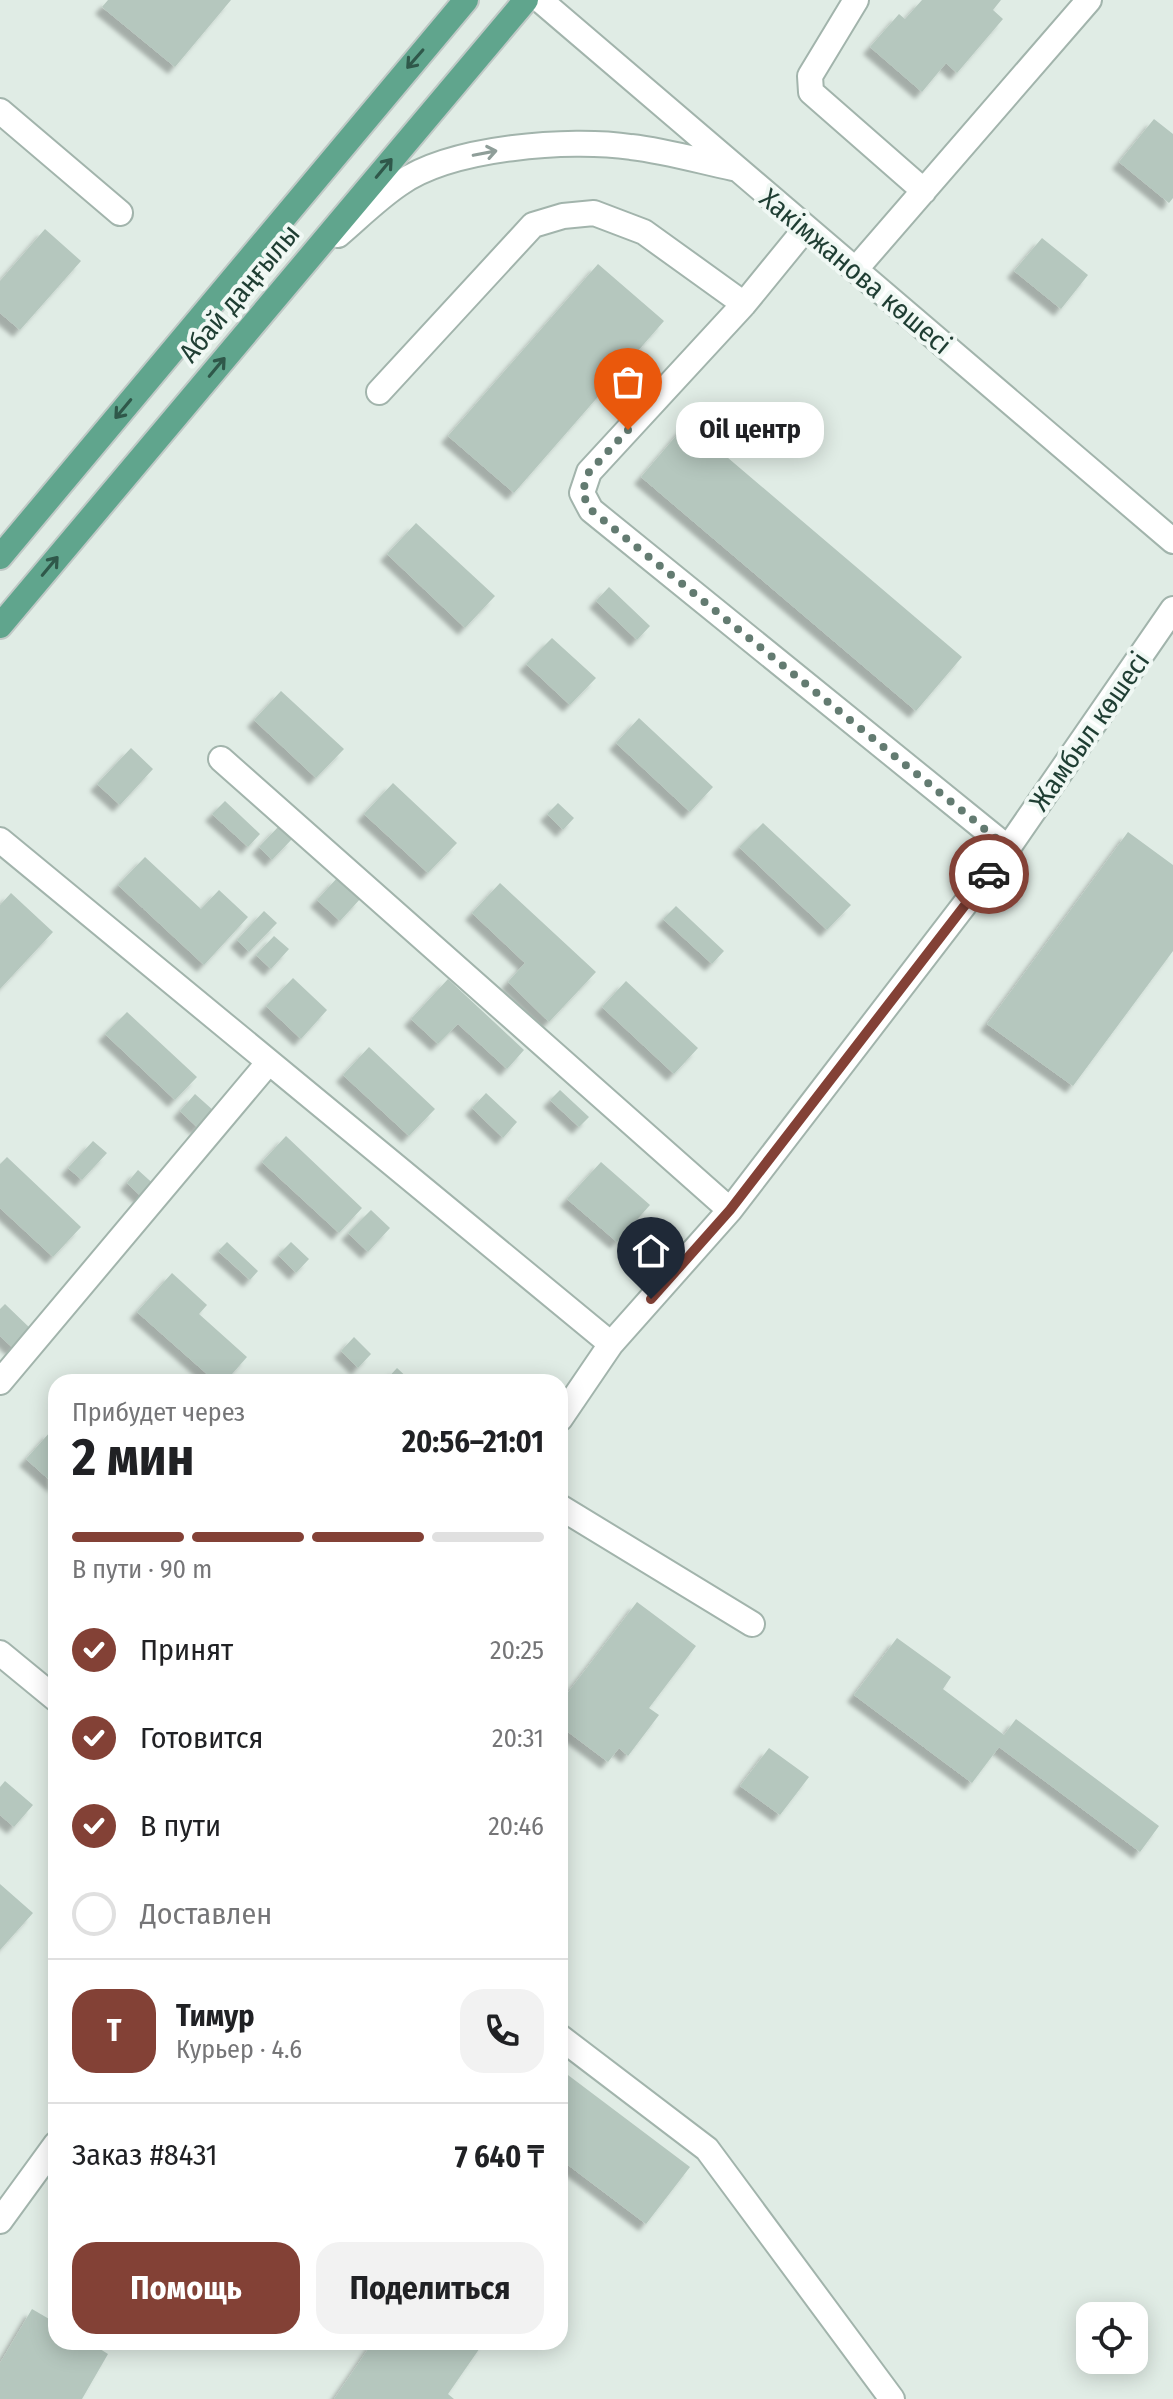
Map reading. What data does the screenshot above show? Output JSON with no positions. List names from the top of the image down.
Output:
{
  "streets": {
    "main road": ["Абай даңғылы"],
    "street": ["Хакімжанова көшесі", "Жамбыл көшесі"]
  },
  "places": ["Oil центр"],
  "page": {
    "bubble": "Oil центр",
    "heading": ["2 мин", "Прибудет через", "20:56–21:01"],
    "panel": [
      "Тимур",
      "Курьер · 4.6",
      "Заказ #8431",
      "7 640 ₸"
    ],
    "bar": "В пути · 90 m",
    "list": [
      ["Принят", "20:25"],
      ["Готовится", "20:31"],
      ["В пути", "20:46"],
      "Доставлен"
    ],
    "round": "Т",
    "buttons": ["Помощь", "Поделиться"]
  }
}
